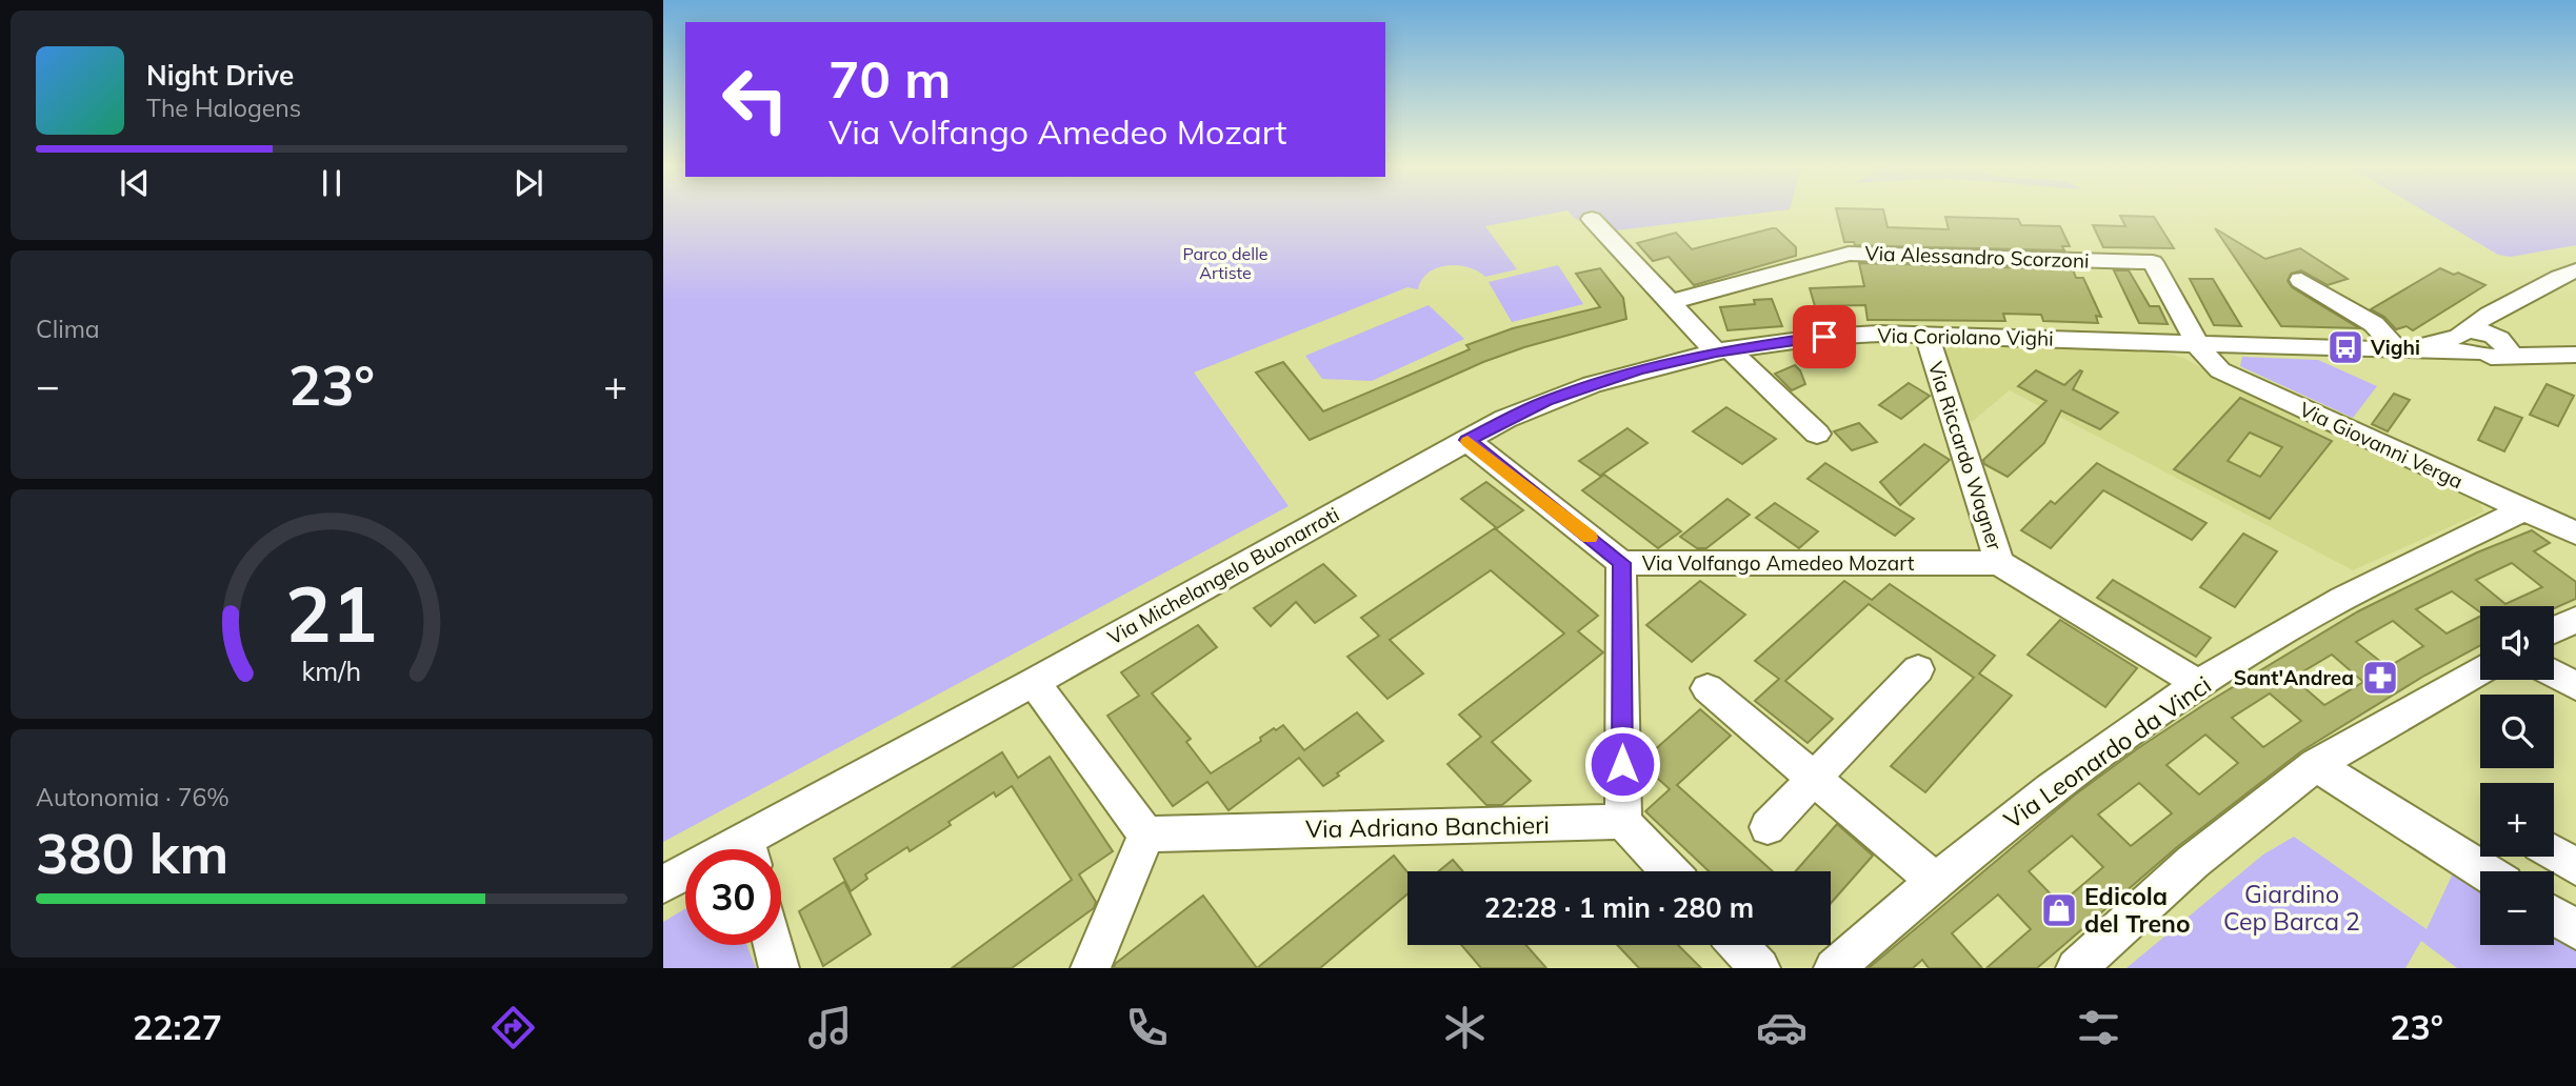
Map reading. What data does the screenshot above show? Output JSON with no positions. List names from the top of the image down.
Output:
{
  "streets": {
    "street": [
      "Via Alessandro Scorzoni",
      "Via Coriolano Vighi",
      "Via Giovanni Verga",
      "Via Riccardo Wagner",
      "Via Volfango Amedeo Mozart",
      "Via Michelangelo Buonarroti",
      "Via Leonardo da Vinci",
      "Via Adriano Banchieri"
    ]
  },
  "crossings": [
    ["Via Alessandro Scorzoni", "Via Coriolano Vighi"],
    ["Via Alessandro Scorzoni", "Via Giovanni Verga"],
    ["Via Coriolano Vighi", "Via Giovanni Verga"],
    ["Via Coriolano Vighi", "Via Riccardo Wagner"],
    ["Via Coriolano Vighi", "Via Michelangelo Buonarroti"],
    ["Via Giovanni Verga", "Via Leonardo da Vinci"],
    ["Via Riccardo Wagner", "Via Volfango Amedeo Mozart"],
    ["Via Riccardo Wagner", "Via Leonardo da Vinci"],
    ["Via Volfango Amedeo Mozart", "Via Michelangelo Buonarroti"]
  ],
  "parks": ["Parco delle Artiste", "Giardino Cep Barca 2"],
  "places": {
    "bus stop": ["Vighi"],
    "pharmacy": ["Sant'Andrea"],
    "shop": ["Edicola del Treno"]
  },
  "page": {
    "turn": ["70 m", "Via Volfango Amedeo Mozart"],
    "song": ["Night Drive", "The Halogens"],
    "tile": [
      "Clima",
      ["Autonomia · 76%", "380 km"]
    ],
    "heat": ["−", "23°", "+"],
    "map_buttons": ["+", "−"],
    "limit": "30",
    "trip": "22:28 · 1 min · 280 m",
    "tabs": ["22:27", "23°"],
    "gauge": ["21", "km/h"]
  }
}
